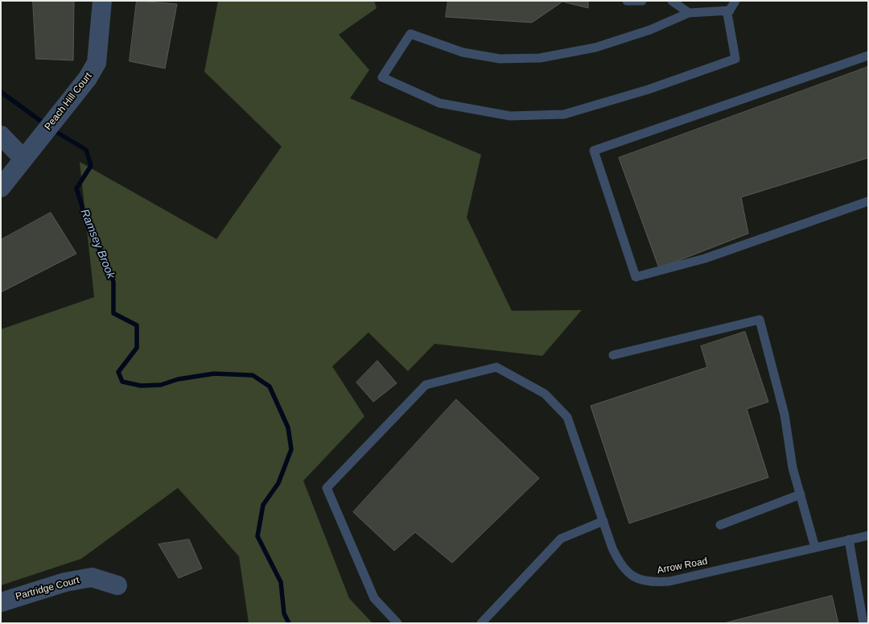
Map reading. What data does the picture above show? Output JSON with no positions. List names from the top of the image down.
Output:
{
  "streets": {
    "street": ["Peach Hill Court", "Partridge Court"],
    "lane": ["Arrow Road"]
  },
  "water": ["Ramsey Brook"]
}
